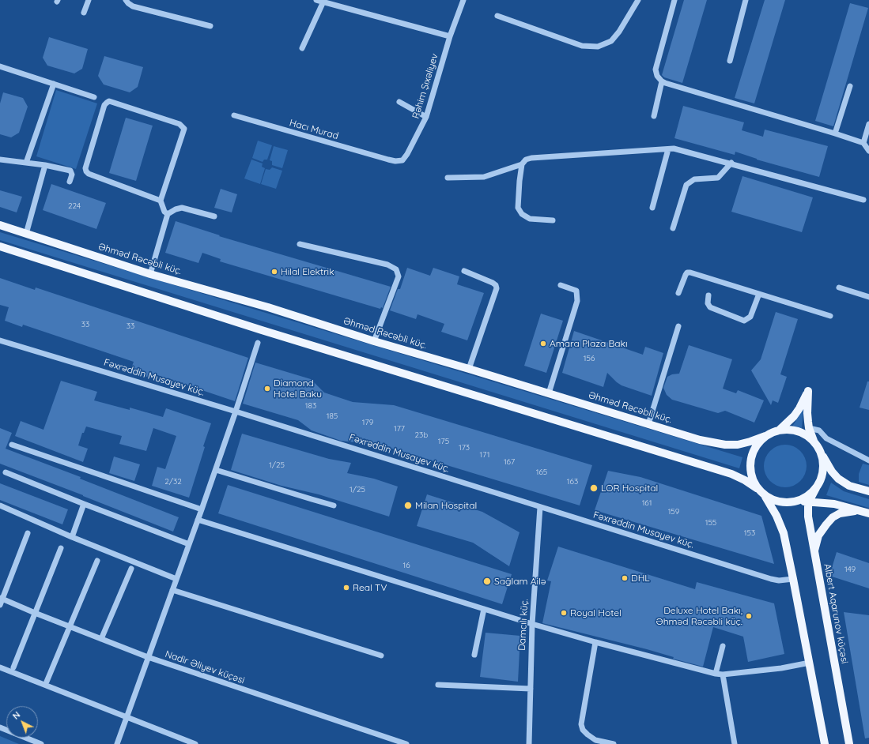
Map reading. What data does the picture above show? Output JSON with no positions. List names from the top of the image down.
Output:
{
  "streets": {
    "main road": ["Əhməd Rəcəbli küç.", "Albert Aqarunov küçəsi"],
    "street": [
      "Rəhim Şıxəliyev",
      "Hacı Murad",
      "Fəxrəddin Musayev küç.",
      "Damcılı küç.",
      "Nadir Əliyev küçəsi"
    ]
  },
  "crossings": [
    ["Rəhim Şıxəliyev", "Hacı Murad"],
    ["Əhməd Rəcəbli küç.", "Albert Aqarunov küçəsi"],
    ["Fəxrəddin Musayev küç.", "Damcılı küç."]
  ],
  "places": [
    "Hilal Elektrik",
    "Amara Plaza Bakı",
    "Diamond Hotel Baku",
    "LOR Hospital",
    "Milan Hospital",
    "DHL",
    "Sağlam Ailə",
    "Real TV",
    "Royal Hotel",
    "Deluxe Hotel Bakı, Əhməd Rəcəbli küç."
  ],
  "house_numbers": [
    "224",
    "33",
    "33",
    "156",
    "183",
    "185",
    "179",
    "177",
    "23b",
    "175",
    "173",
    "171",
    "167",
    "1/25",
    "165",
    "2/32",
    "163",
    "1/25",
    "161",
    "159",
    "155",
    "153",
    "16",
    "149"
  ],
  "north": "top left"
}
